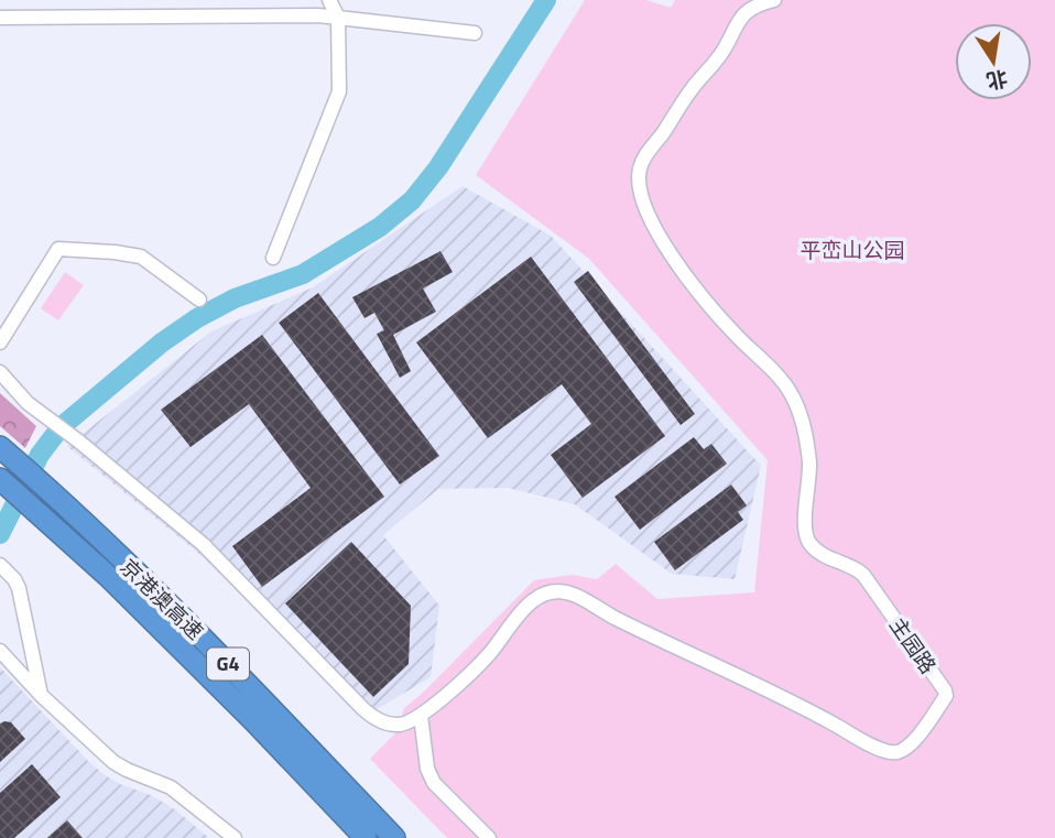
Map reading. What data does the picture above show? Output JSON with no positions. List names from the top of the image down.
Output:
{
  "streets": {
    "highway": ["京港澳高速", "G4"],
    "street": ["主园路"]
  },
  "parks": ["平峦山公园"],
  "north": "bottom"
}
